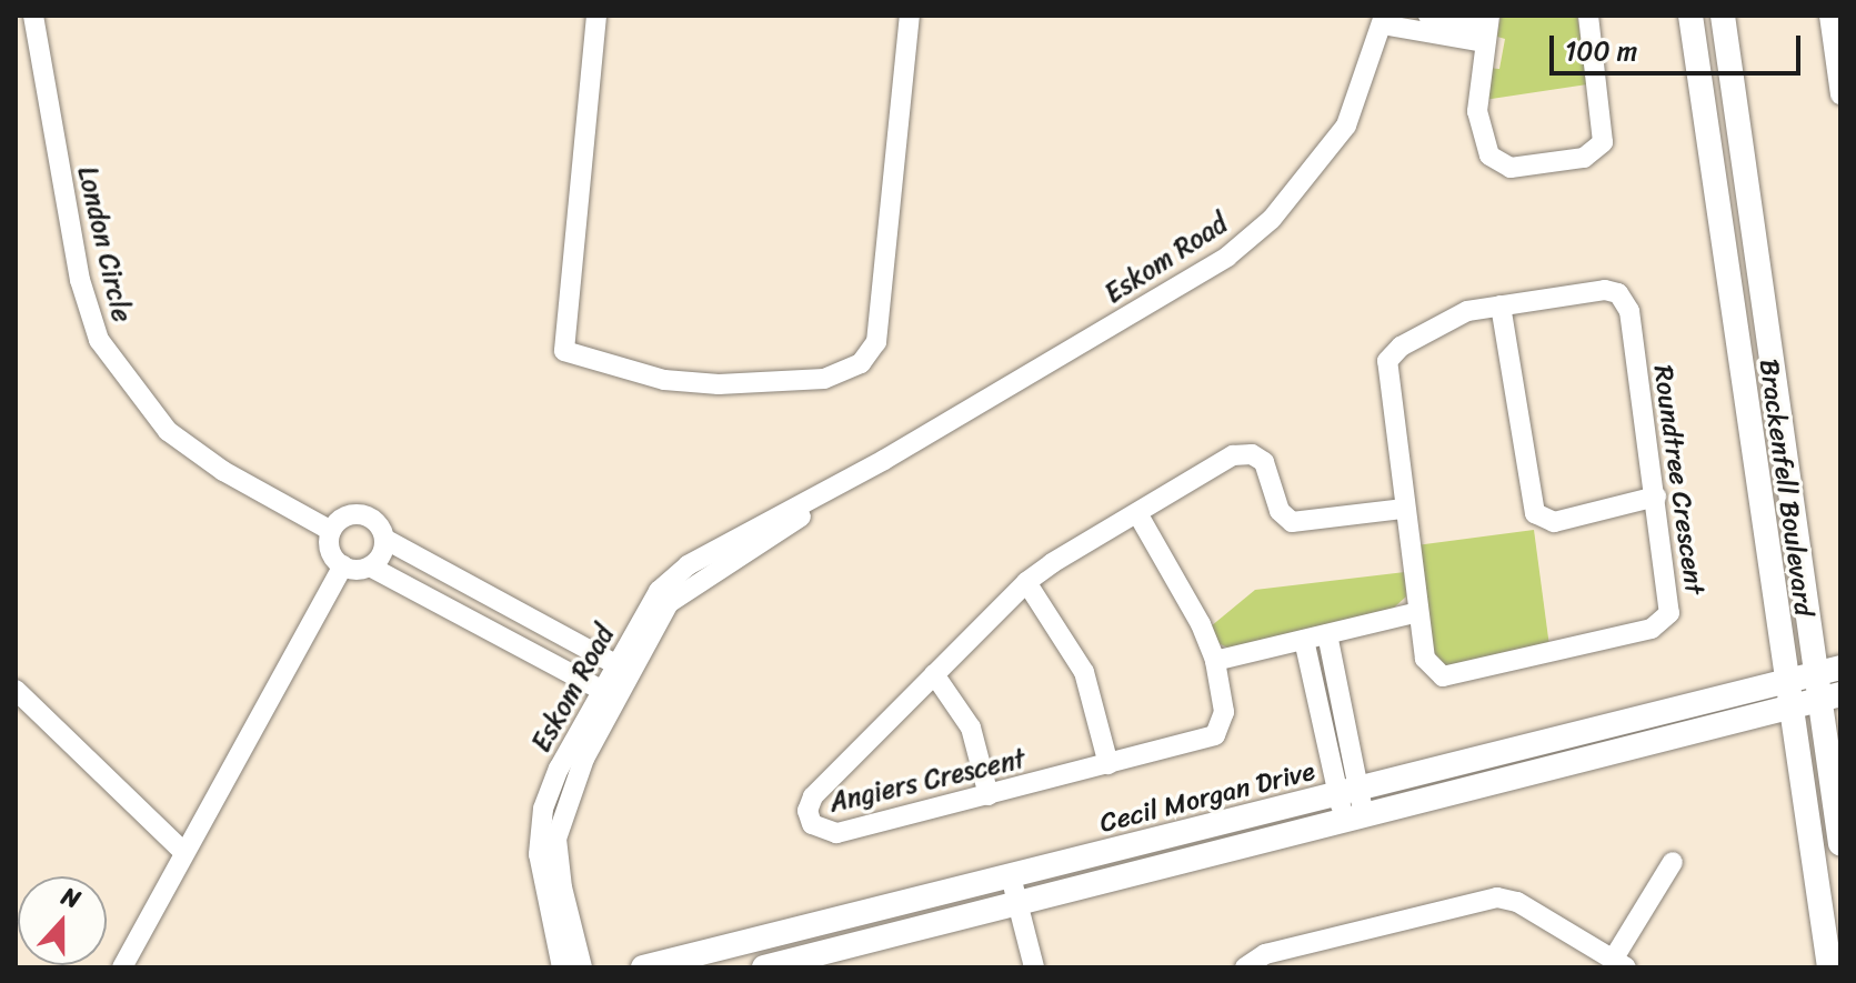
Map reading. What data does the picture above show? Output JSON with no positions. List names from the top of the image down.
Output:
{
  "streets": {
    "street": [
      "London Circle",
      "Eskom Road",
      "Roundtree Crescent",
      "Brackenfell Boulevard",
      "Angiers Crescent",
      "Cecil Morgan Drive"
    ]
  },
  "crossings": [
    ["Roundtree Crescent", "Angiers Crescent"],
    ["Brackenfell Boulevard", "Cecil Morgan Drive"]
  ],
  "scale_bar": "100 m",
  "north": "top"
}
